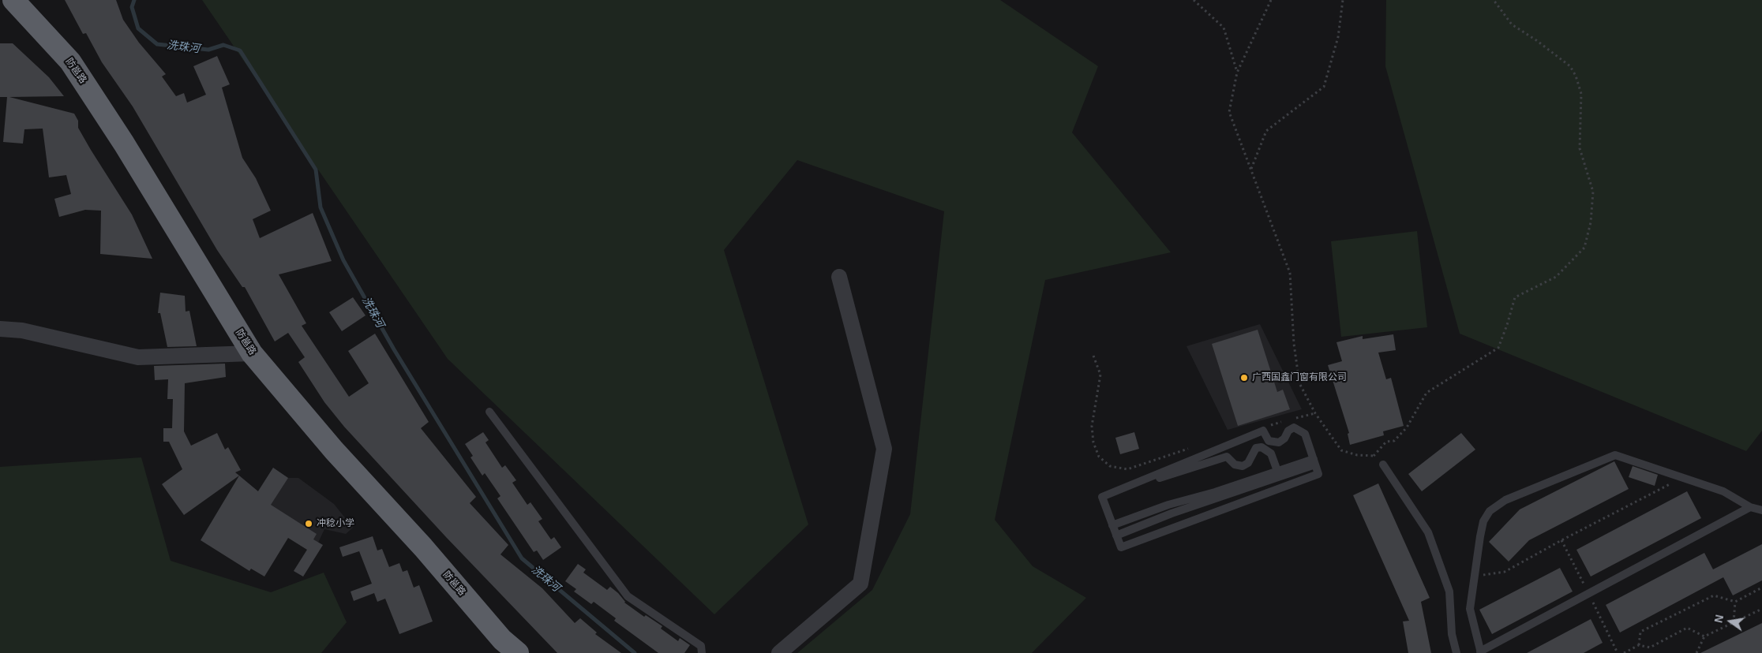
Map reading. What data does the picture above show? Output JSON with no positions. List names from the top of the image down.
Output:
{
  "streets": {
    "highway": ["防邕路"]
  },
  "water": ["洗珠河"],
  "places": ["广西国鑫门窗有限公司", "冲稔小学"],
  "north": "left"
}
